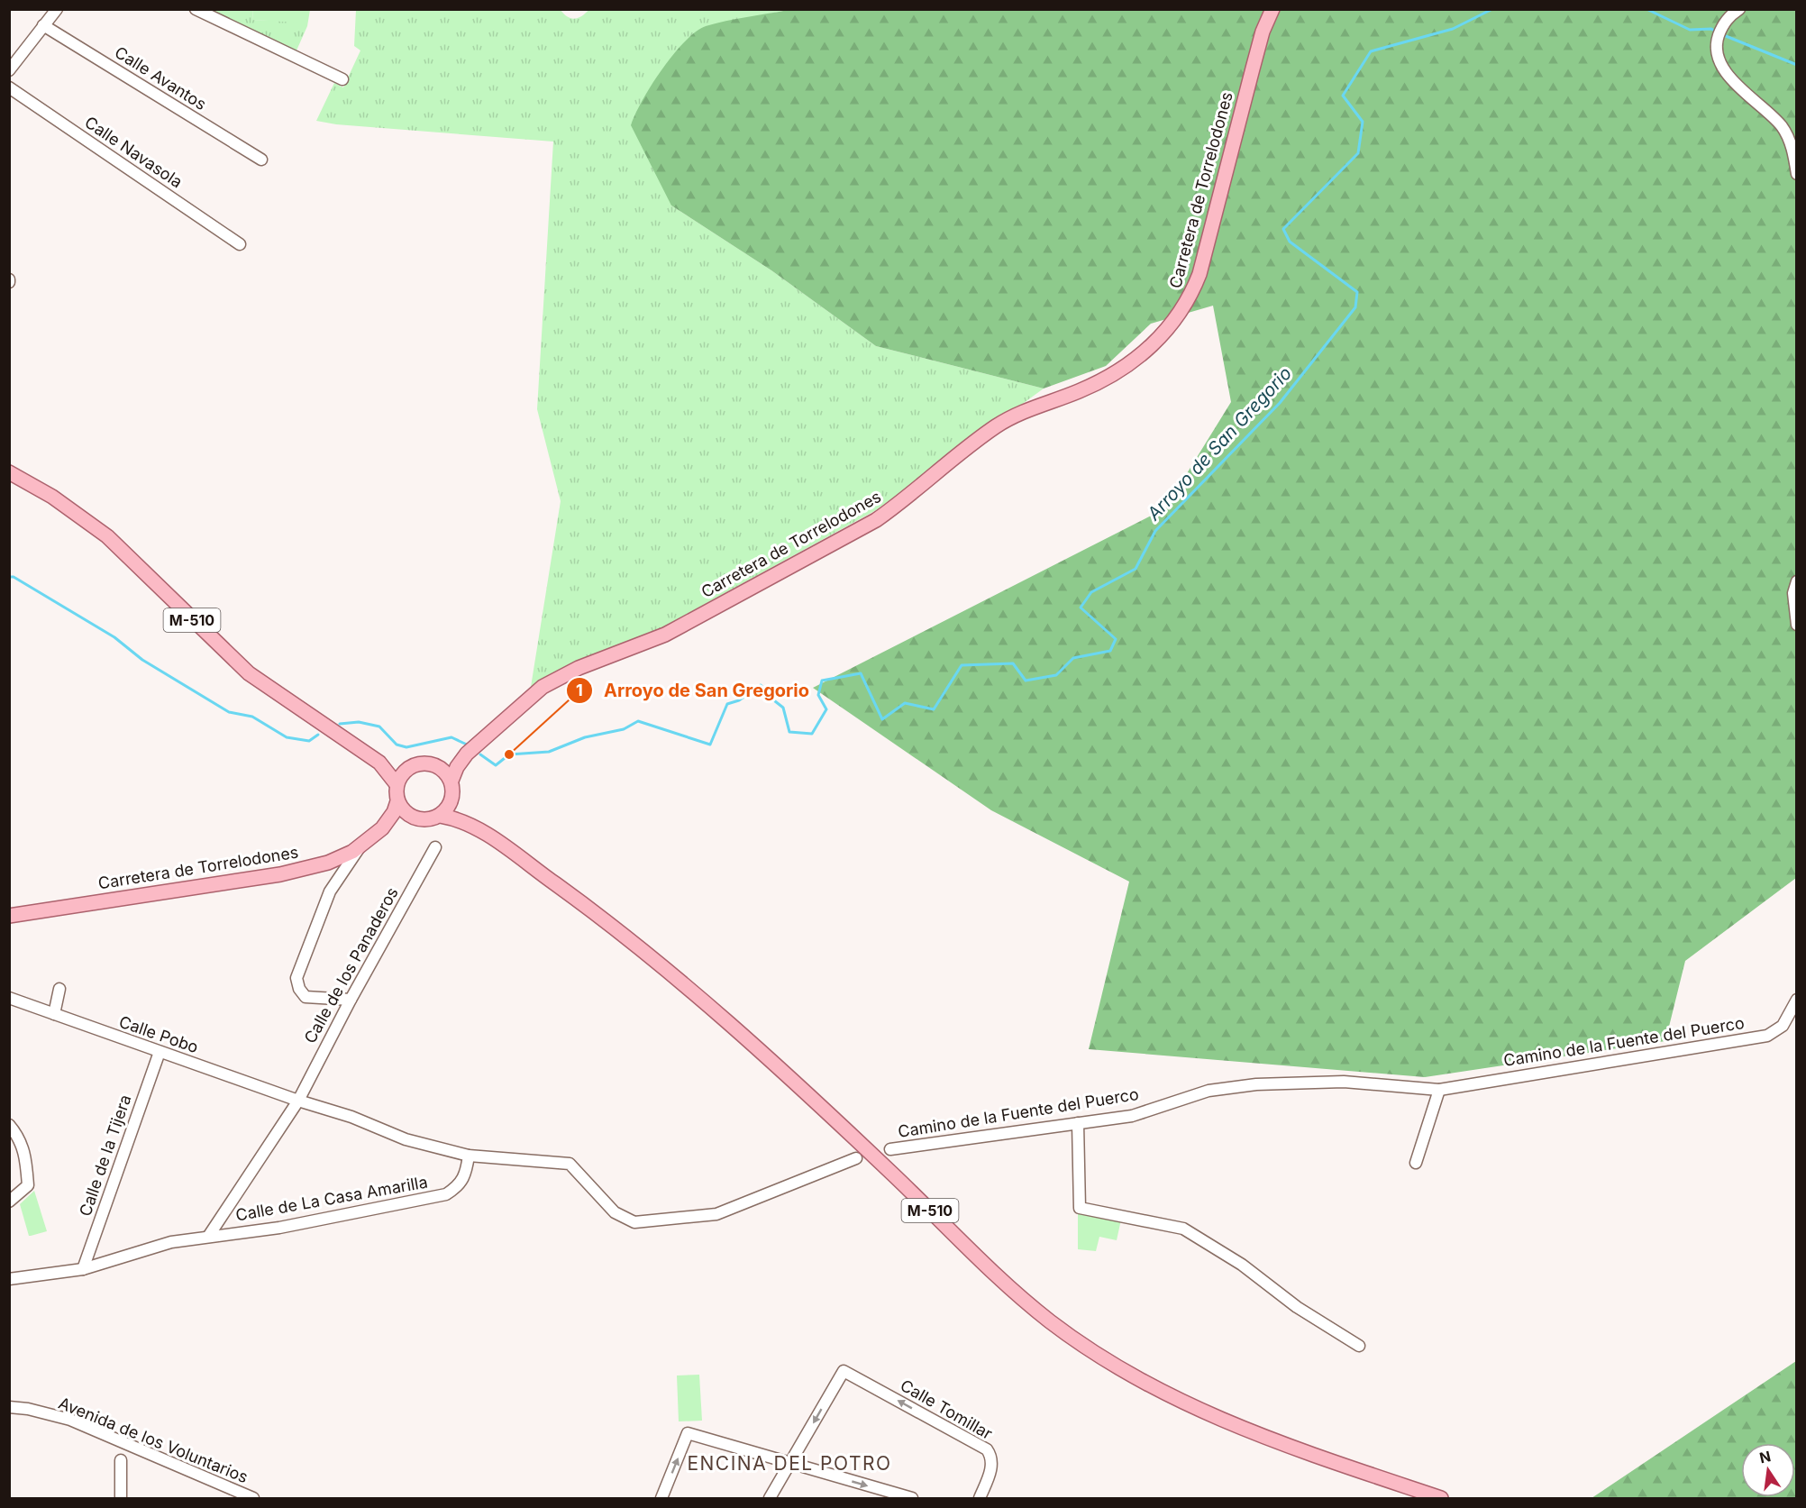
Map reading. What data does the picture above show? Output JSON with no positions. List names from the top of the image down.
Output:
{
  "streets": {
    "main road": ["Carretera de Torrelodones", "M-510"],
    "street": [
      "Calle Avantos",
      "Calle Navasola",
      "Calle de los Panaderos",
      "Calle Pobo",
      "Camino de la Fuente del Puerco",
      "Calle de la Tijera",
      "Calle de La Casa Amarilla",
      "Calle Tomillar",
      "Avenida de los Voluntarios"
    ]
  },
  "crossings": [
    ["Carretera de Torrelodones", "M-510"],
    ["Calle de los Panaderos", "Calle Pobo"],
    ["Calle de los Panaderos", "Calle de La Casa Amarilla"],
    ["Calle Pobo", "Calle de la Tijera"],
    ["Calle Pobo", "Calle de La Casa Amarilla"],
    ["Calle de la Tijera", "Calle de La Casa Amarilla"]
  ],
  "districts": ["ENCINA DEL POTRO"],
  "water": ["Arroyo de San Gregorio"],
  "places": ["Arroyo de San Gregorio"],
  "north": "top"
}
